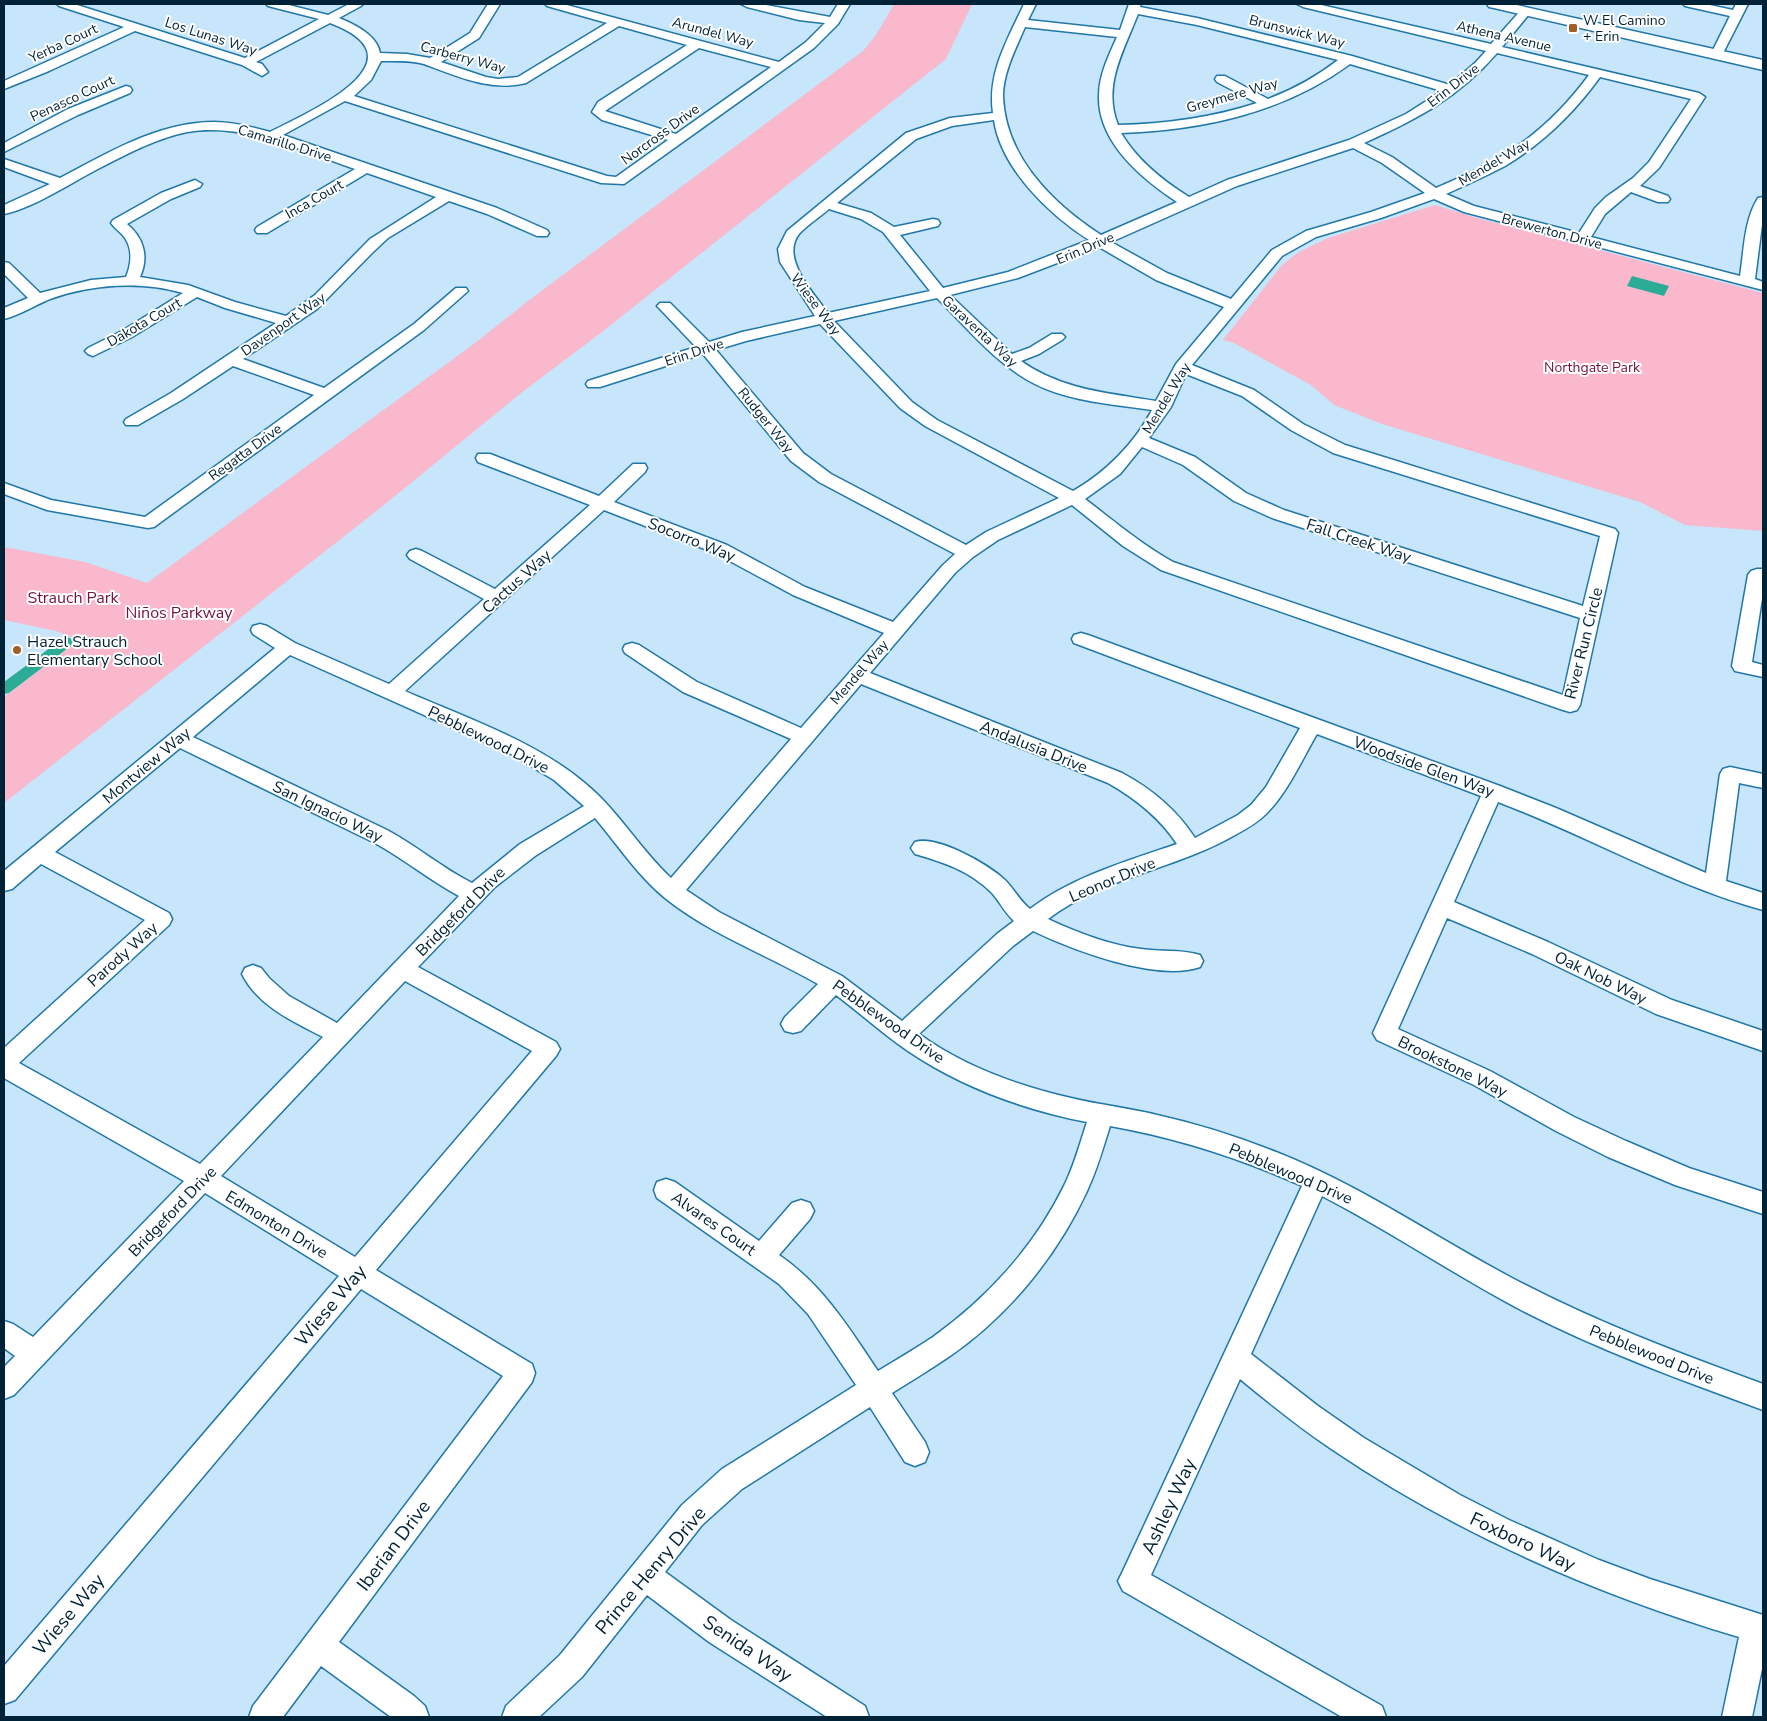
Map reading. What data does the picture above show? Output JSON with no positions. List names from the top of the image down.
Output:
{
  "streets": {
    "street": [
      "Brunswick Way",
      "Arundel Way",
      "Los Lunas Way",
      "Athena Avenue",
      "Yerba Court",
      "Carberry Way",
      "Erin Drive",
      "Greymere Way",
      "Penasco Court",
      "Norcross Drive",
      "Camarillo Drive",
      "Mendel Way",
      "Inca Court",
      "Brewerton Drive",
      "Wiese Way",
      "Dakota Court",
      "Davenport Way",
      "Garaventa Way",
      "Rudger Way",
      "Regatta Drive",
      "Socorro Way",
      "Fall Creek Way",
      "Cactus Way",
      "River Run Circle",
      "Pebblewood Drive",
      "Andalusia Drive",
      "Montview Way",
      "Woodside Glen Way",
      "San Ignacio Way",
      "Leonor Drive",
      "Bridgeford Drive",
      "Parody Way",
      "Oak Nob Way",
      "Brookstone Way",
      "Alvares Court",
      "Edmonton Drive",
      "Ashley Way",
      "Foxboro Way",
      "Iberian Drive",
      "Prince Henry Drive",
      "Senida Way"
    ]
  },
  "crossings": [
    ["Brunswick Way", "Erin Drive"],
    ["Brunswick Way", "Greymere Way"],
    ["Arundel Way", "Carberry Way"],
    ["Arundel Way", "Norcross Drive"],
    ["Los Lunas Way", "Yerba Court"],
    ["Athena Avenue", "Erin Drive"],
    ["Athena Avenue", "Mendel Way"],
    ["Erin Drive", "Brewerton Drive"],
    ["Erin Drive", "Wiese Way"],
    ["Erin Drive", "Garaventa Way"],
    ["Erin Drive", "Rudger Way"],
    ["Camarillo Drive", "Inca Court"],
    ["Camarillo Drive", "Davenport Way"],
    ["Mendel Way", "Brewerton Drive"],
    ["Mendel Way", "Wiese Way"],
    ["Mendel Way", "Garaventa Way"],
    ["Mendel Way", "Rudger Way"],
    ["Mendel Way", "Socorro Way"],
    ["Mendel Way", "Fall Creek Way"],
    ["Mendel Way", "River Run Circle"],
    ["Mendel Way", "Pebblewood Drive"],
    ["Mendel Way", "Andalusia Drive"],
    ["Wiese Way", "Garaventa Way"],
    ["Wiese Way", "River Run Circle"],
    ["Wiese Way", "Bridgeford Drive"],
    ["Wiese Way", "Edmonton Drive"],
    ["Socorro Way", "Cactus Way"],
    ["Fall Creek Way", "River Run Circle"],
    ["Cactus Way", "Pebblewood Drive"],
    ["Pebblewood Drive", "Montview Way"],
    ["Pebblewood Drive", "Leonor Drive"],
    ["Pebblewood Drive", "Bridgeford Drive"],
    ["Pebblewood Drive", "Ashley Way"],
    ["Pebblewood Drive", "Prince Henry Drive"],
    ["Andalusia Drive", "Leonor Drive"],
    ["Montview Way", "San Ignacio Way"],
    ["Montview Way", "Parody Way"],
    ["Woodside Glen Way", "Leonor Drive"],
    ["Woodside Glen Way", "Brookstone Way"],
    ["San Ignacio Way", "Bridgeford Drive"],
    ["Bridgeford Drive", "Edmonton Drive"],
    ["Parody Way", "Edmonton Drive"],
    ["Oak Nob Way", "Brookstone Way"],
    ["Alvares Court", "Prince Henry Drive"],
    ["Edmonton Drive", "Iberian Drive"],
    ["Ashley Way", "Foxboro Way"],
    ["Prince Henry Drive", "Senida Way"]
  ],
  "parks": ["Northgate Park", "Strauch Park", "Niños Parkway"],
  "places": {
    "transit": ["W El Camino + Erin"],
    "other": ["Hazel Strauch Elementary School"]
  }
}
